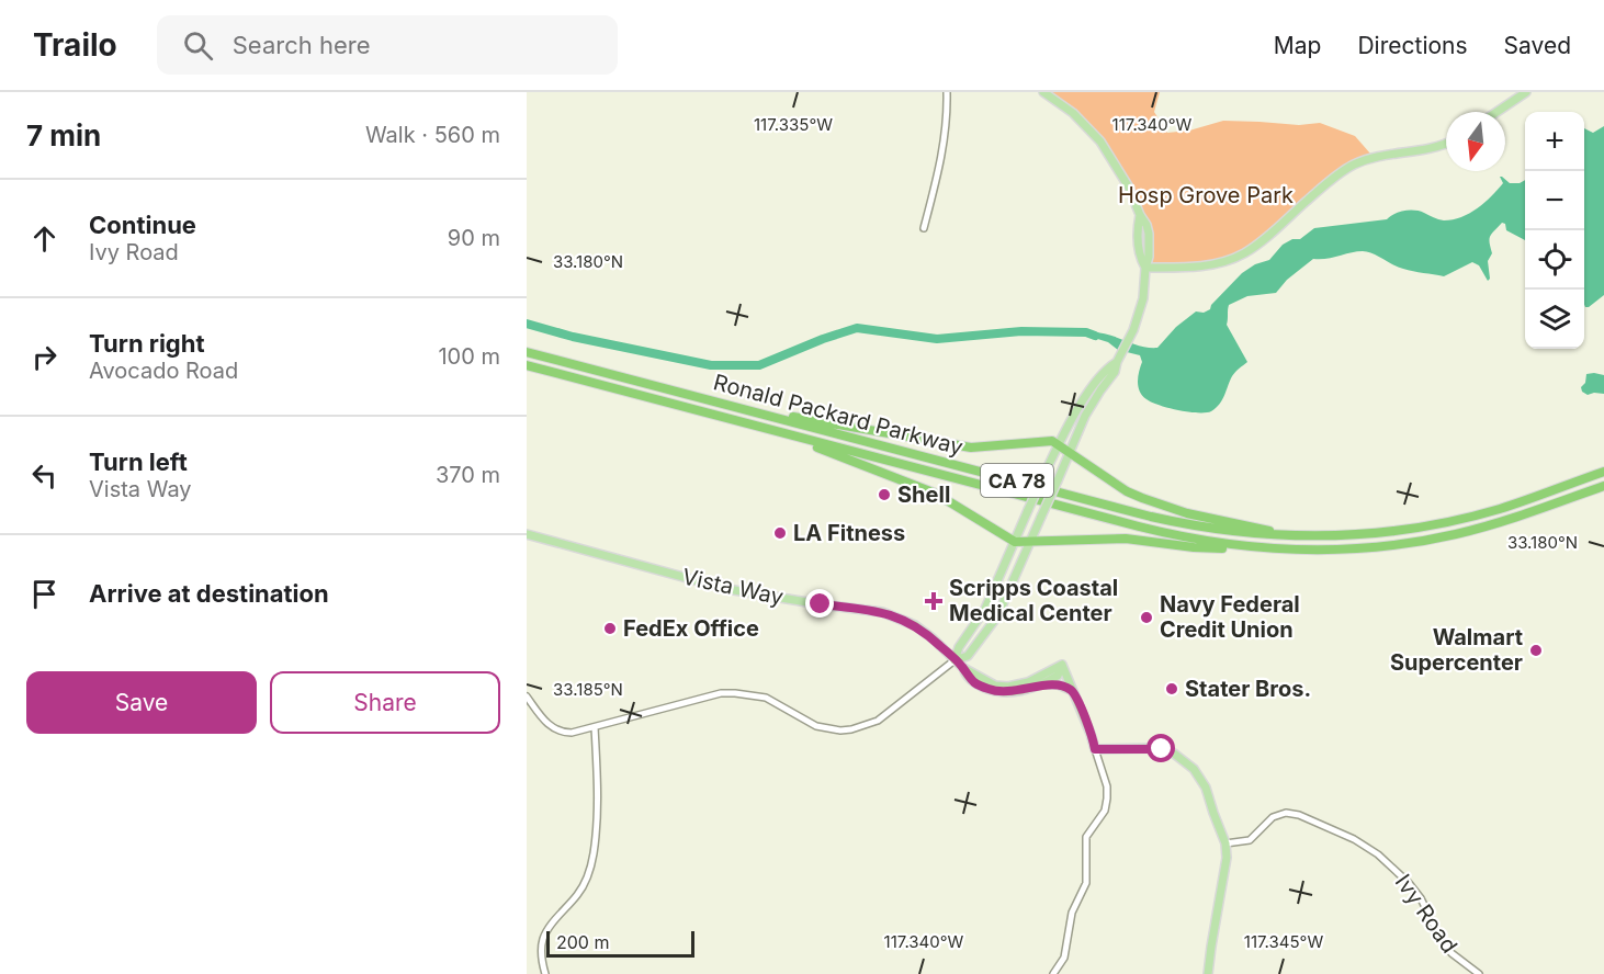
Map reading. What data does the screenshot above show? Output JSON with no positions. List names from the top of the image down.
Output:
{
  "streets": {
    "highway": ["Ronald Packard Parkway", "CA 78"],
    "main road": ["Vista Way"],
    "street": ["Ivy Road"]
  },
  "parks": ["Hosp Grove Park"],
  "places": {
    "other": [
      "Shell",
      "LA Fitness",
      "Navy Federal Credit Union",
      "FedEx Office",
      "Walmart Supercenter",
      "Stater Bros."
    ],
    "health": ["Scripps Coastal Medical Center"]
  },
  "scale_bar": "200 m",
  "north": "bottom",
  "page": {
    "header": "Trailo",
    "search": "Search here",
    "nav": ["Map", "Directions", "Saved"],
    "heading": ["7 min", "Walk · 560 m"],
    "map_buttons": ["+", "−"],
    "list": [
      ["Continue", "Ivy Road", "90 m"],
      ["Turn right", "Avocado Road", "100 m"],
      ["Turn left", "Vista Way", "370 m"],
      "Arrive at destination"
    ],
    "buttons": ["Save", "Share"],
    "scale": "200 m"
  },
  "coordinates": [
    "117.335°W",
    "117.340°W",
    "33.180°N",
    "33.185°N",
    "117.345°W"
  ]
}
